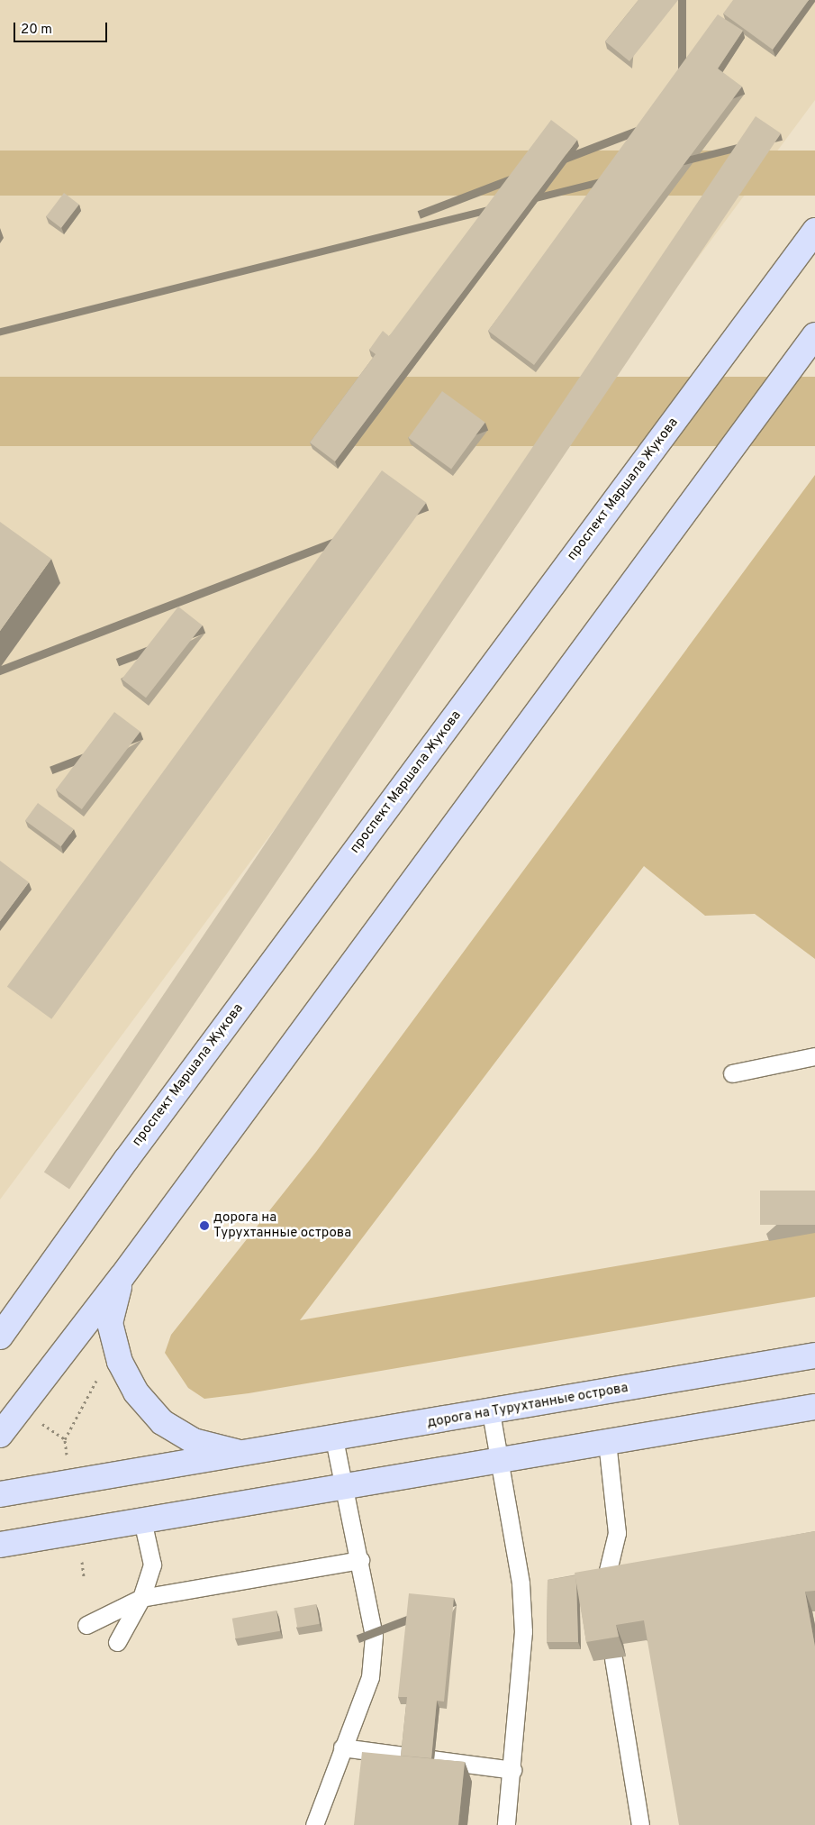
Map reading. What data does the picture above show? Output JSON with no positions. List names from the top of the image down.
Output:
{
  "streets": {
    "main road": ["проспект Маршала Жукова", "дорога на Турухтанные острова"]
  },
  "places": ["дорога на Турухтанные острова"],
  "scale_bar": "20 m"
}
